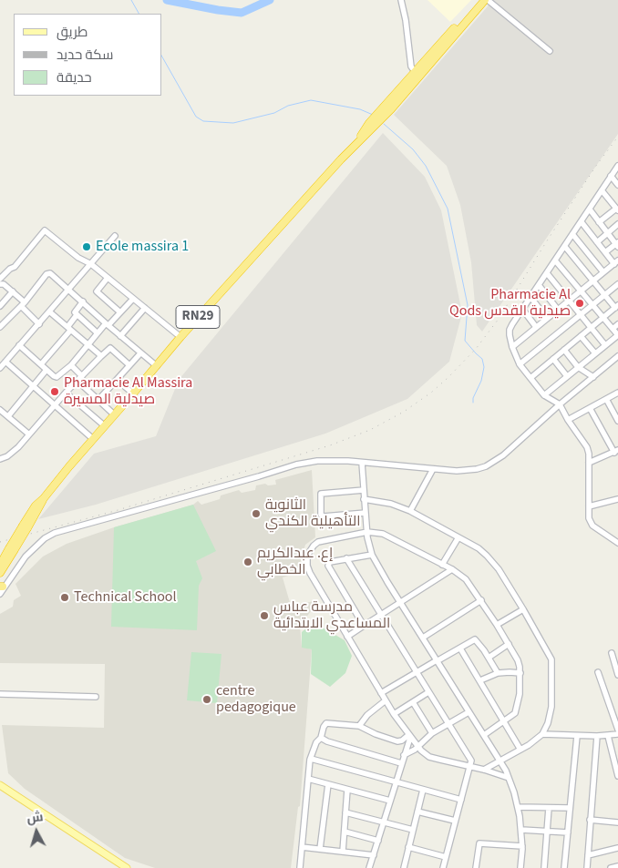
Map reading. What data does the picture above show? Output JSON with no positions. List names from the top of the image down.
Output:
{
  "streets": {
    "highway": ["RN29"]
  },
  "places": [
    "Ecole massira 1",
    "Pharmacie Al Qods صيدلية القدس",
    "Pharmacie Al Massira صيدلية المسيرة",
    "الثانوية التأهيلية الكندي",
    "إع. عبدالكريم الخطابي",
    "Technical School",
    "مدرسة عباس المساعدي الابتدائية",
    "centre pedagogique"
  ],
  "legend": ["طريق", "سكة حديد", "حديقة"],
  "north": "top"
}
